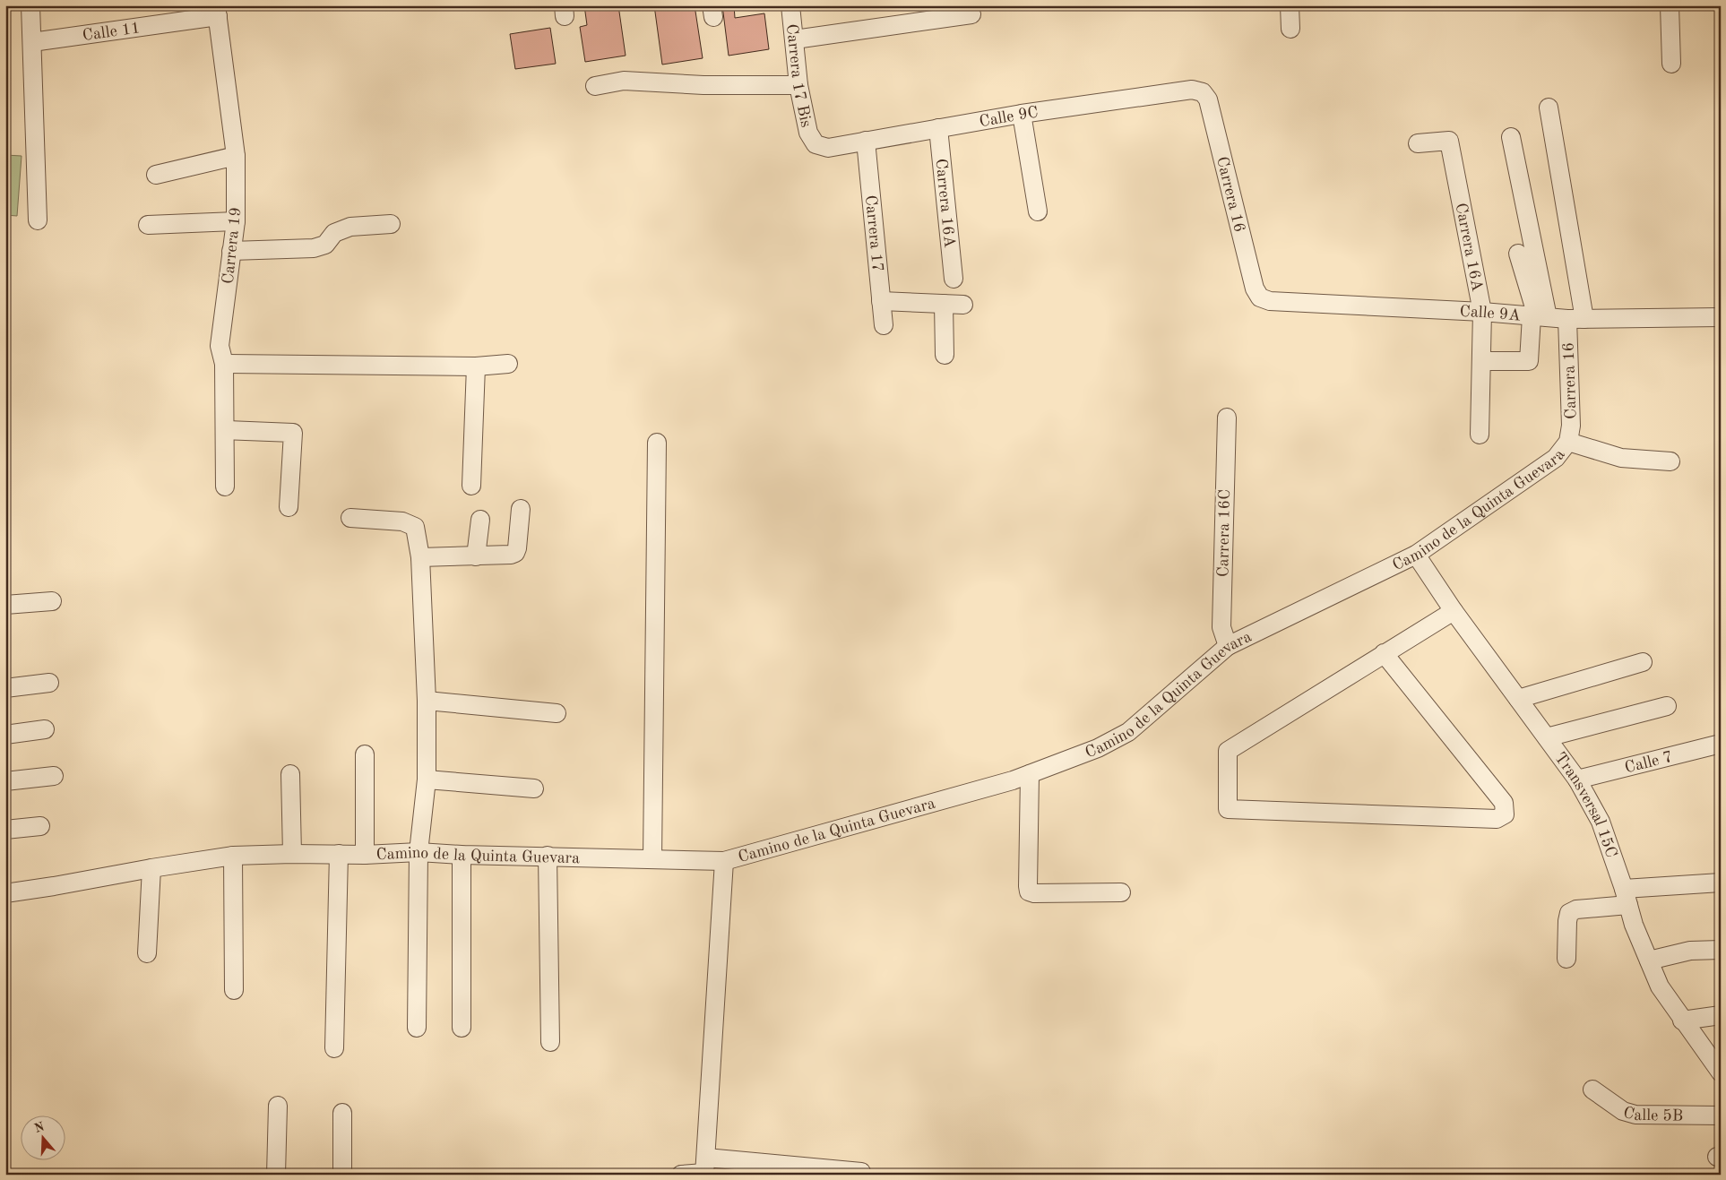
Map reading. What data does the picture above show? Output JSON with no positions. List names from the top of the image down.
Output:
{
  "streets": {
    "street": [
      "Calle 11",
      "Carrera 17 Bis",
      "Calle 9C",
      "Carrera 16",
      "Carrera 16A",
      "Carrera 17",
      "Carrera 19",
      "Calle 9A",
      "Camino de la Quinta Guevara",
      "Carrera 16C",
      "Calle 7",
      "Transversal 15C",
      "Calle 5B"
    ]
  },
  "crossings": [
    ["Calle 11", "Carrera 19"],
    ["Carrera 17 Bis", "Calle 9C"],
    ["Calle 9C", "Carrera 16"],
    ["Calle 9C", "Carrera 16A"],
    ["Calle 9C", "Carrera 17"],
    ["Carrera 16", "Calle 9A"],
    ["Carrera 16", "Camino de la Quinta Guevara"],
    ["Carrera 16A", "Calle 9A"],
    ["Camino de la Quinta Guevara", "Carrera 16C"],
    ["Camino de la Quinta Guevara", "Transversal 15C"],
    ["Calle 7", "Transversal 15C"]
  ],
  "north": "top"
}
